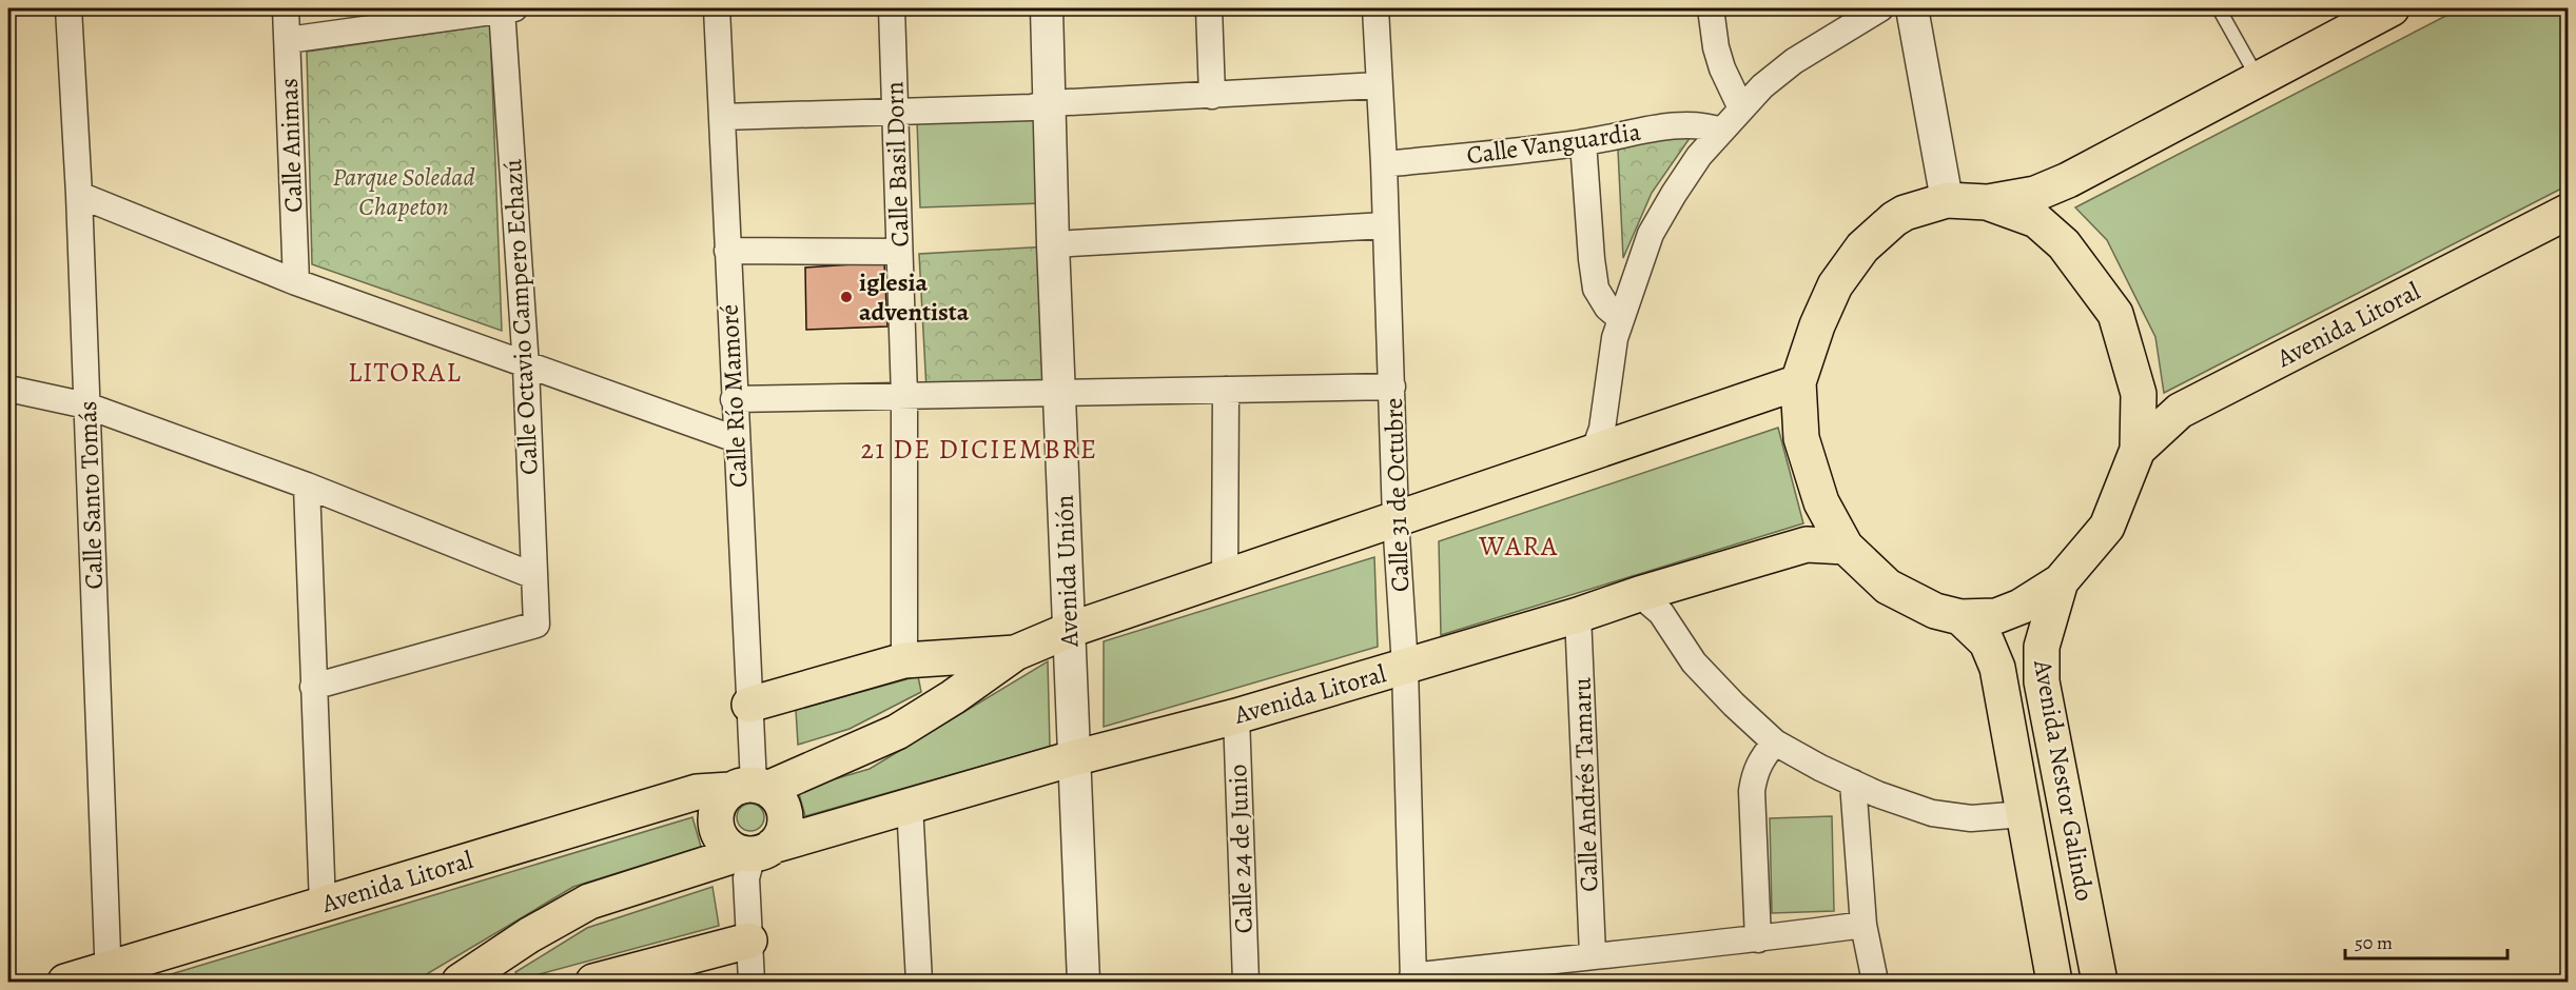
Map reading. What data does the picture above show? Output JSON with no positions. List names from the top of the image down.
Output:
{
  "streets": {
    "main road": ["Avenida Litoral", "Avenida Nestor Galindo"],
    "street": [
      "Calle Vanguardia",
      "Calle Animas",
      "Calle Basil Dorn",
      "Calle Octavio Campero Echazú",
      "Calle Río Mamoré",
      "Calle Santo Tomás",
      "Calle 31 de Octubre",
      "Avenida Unión",
      "Calle Andrés Tamaru",
      "Calle 24 de Junio"
    ]
  },
  "crossings": [
    ["Calle Vanguardia", "Calle 31 de Octubre"],
    ["Avenida Litoral", "Calle Río Mamoré"],
    ["Avenida Litoral", "Calle Santo Tomás"],
    ["Avenida Litoral", "Calle 31 de Octubre"],
    ["Avenida Litoral", "Avenida Unión"],
    ["Avenida Litoral", "Calle Andrés Tamaru"],
    ["Avenida Litoral", "Calle 24 de Junio"]
  ],
  "districts": ["LITORAL", "21 DE DICIEMBRE", "WARA"],
  "parks": ["Parque Soledad Chapeton"],
  "places": ["iglesia adventista"],
  "scale_bar": "50 m"
}
